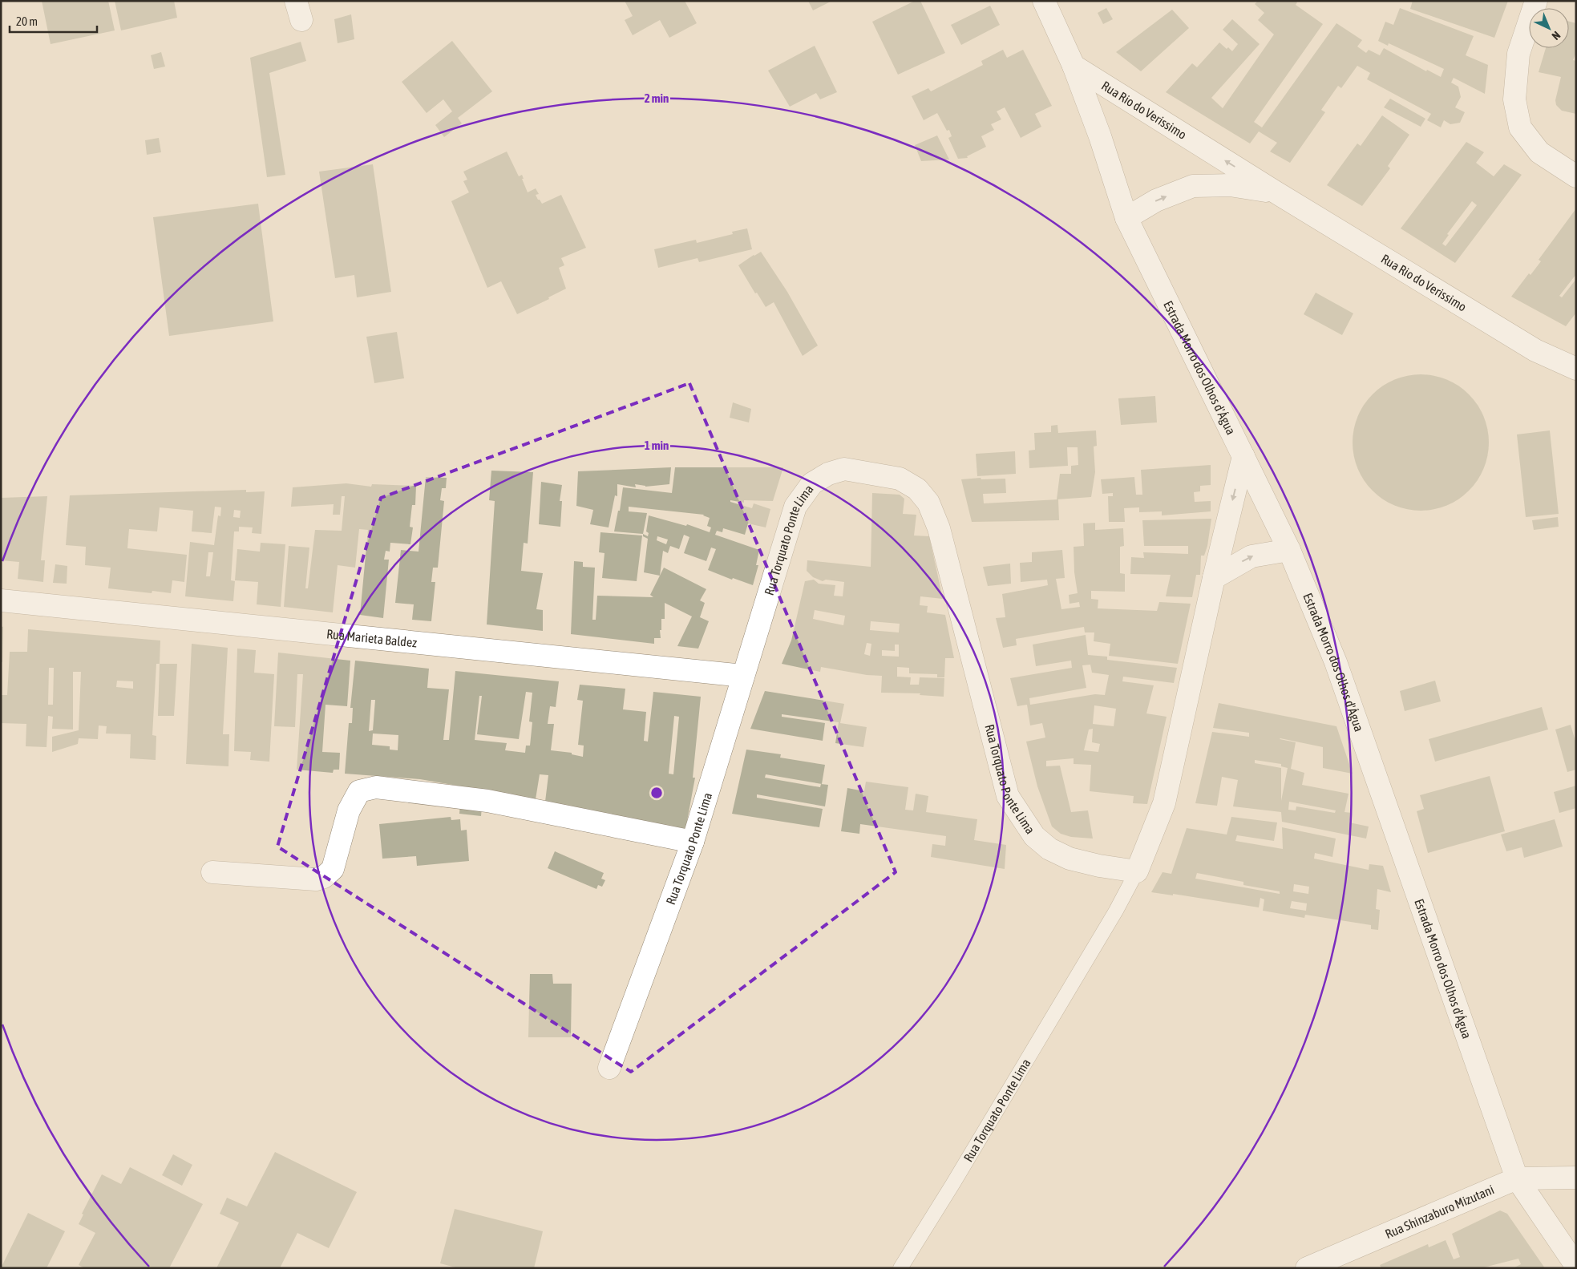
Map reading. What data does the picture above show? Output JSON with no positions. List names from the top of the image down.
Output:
{
  "streets": {
    "street": [
      "Rua Rio do Verissimo",
      "Estrada Morro dos Olhos d'Água",
      "Rua Torquato Ponte Lima",
      "Rua Marieta Baldez",
      "Rua Shinzaburo Mizutani"
    ]
  },
  "crossings": [
    ["Rua Rio do Verissimo", "Estrada Morro dos Olhos d'Água"],
    ["Estrada Morro dos Olhos d'Água", "Rua Torquato Ponte Lima"],
    ["Estrada Morro dos Olhos d'Água", "Rua Shinzaburo Mizutani"],
    ["Rua Torquato Ponte Lima", "Rua Marieta Baldez"]
  ],
  "scale_bar": "20 m",
  "north": "bottom right",
  "rings": ["2 min", "1 min"]
}
